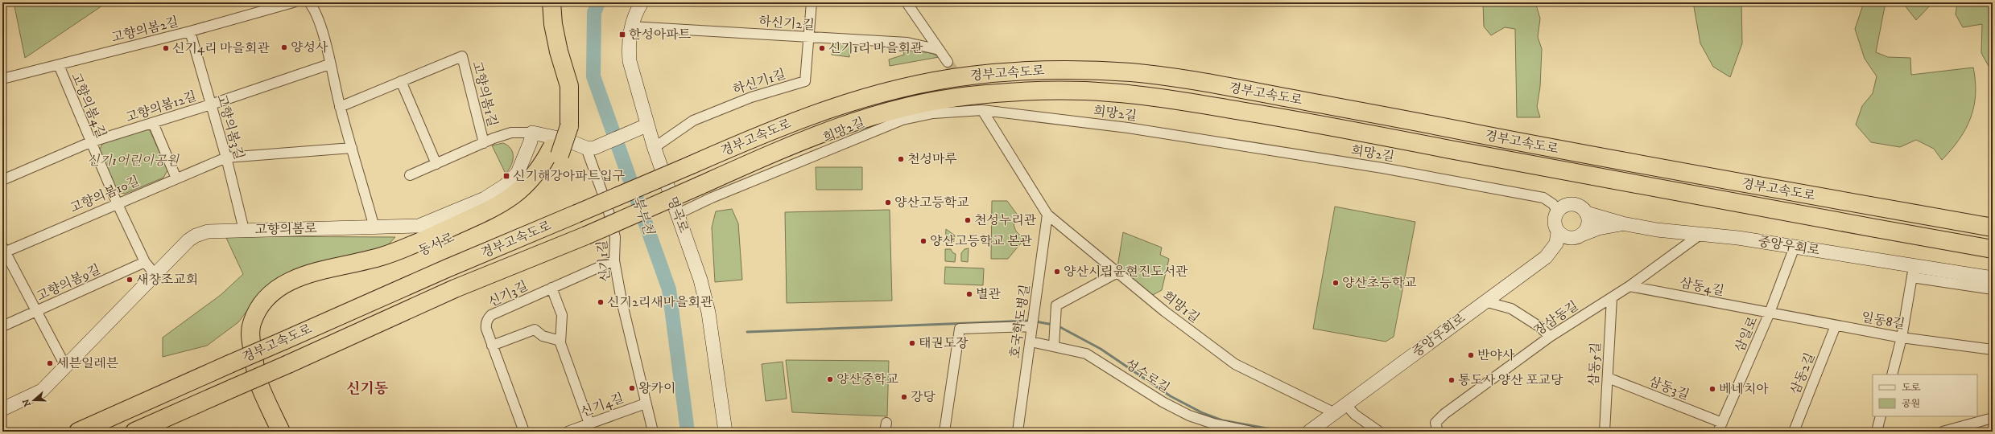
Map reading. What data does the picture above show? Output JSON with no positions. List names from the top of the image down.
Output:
{
  "streets": {
    "highway": ["경부고속도로", "동서로"],
    "main road": ["명곡로", "고향의봄로", "중앙우회로"],
    "street": [
      "하신기2길",
      "고향의봄2길",
      "하신기1길",
      "고향의봄1길",
      "고향의봄4길",
      "고향의봄12길",
      "희망2길",
      "고향의봄3길",
      "고향의봄10길",
      "신기1길",
      "고향의봄9길",
      "삼동4길",
      "신기3길",
      "희망1길",
      "장삼동길",
      "일동8길",
      "호국학도병길",
      "삼일로",
      "삼동5길",
      "삼동2길",
      "성수로길",
      "삼동3길",
      "신기4길"
    ]
  },
  "crossings": [
    ["하신기2길", "하신기1길"],
    ["하신기2길", "명곡로"],
    ["고향의봄2길", "고향의봄4길"],
    ["고향의봄2길", "고향의봄3길"],
    ["하신기1길", "명곡로"],
    ["고향의봄1길", "고향의봄로"],
    ["고향의봄4길", "고향의봄12길"],
    ["고향의봄4길", "고향의봄10길"],
    ["고향의봄4길", "고향의봄로"],
    ["고향의봄4길", "고향의봄9길"],
    ["고향의봄12길", "고향의봄3길"],
    ["희망2길", "명곡로"],
    ["희망2길", "중앙우회로"],
    ["희망2길", "희망1길"],
    ["고향의봄3길", "고향의봄10길"],
    ["고향의봄3길", "고향의봄로"],
    ["중앙우회로", "희망1길"],
    ["중앙우회로", "장삼동길"],
    ["중앙우회로", "삼일로"],
    ["신기1길", "신기3길"],
    ["신기1길", "신기4길"],
    ["삼동4길", "장삼동길"],
    ["삼동4길", "일동8길"],
    ["삼동4길", "삼일로"],
    ["희망1길", "호국학도병길"],
    ["장삼동길", "삼동5길"],
    ["일동8길", "삼일로"],
    ["일동8길", "삼동2길"],
    ["호국학도병길", "성수로길"],
    ["삼일로", "삼동3길"],
    ["삼동5길", "삼동3길"]
  ],
  "districts": ["신기동"],
  "water": ["북부천"],
  "parks": ["신기1어린이공원"],
  "places": {
    "transit": ["한성아파트", "신기해강아파트입구"],
    "other": [
      "양성사",
      "신기4리 마을회관",
      "신기1리 마을회관",
      "천성마루",
      "양산고등학교",
      "천성누리관",
      "양산고등학교 본관",
      "양산시립윤현진도서관",
      "새창조교회",
      "양산초등학교",
      "별관",
      "신기2리새마을회관",
      "태권도장",
      "반야사",
      "세븐일레븐",
      "양산중학교",
      "통도사 양산 포교당",
      "왕카이",
      "베네치아",
      "강당"
    ]
  },
  "legend": ["도로", "공원"],
  "north": "left"
}
